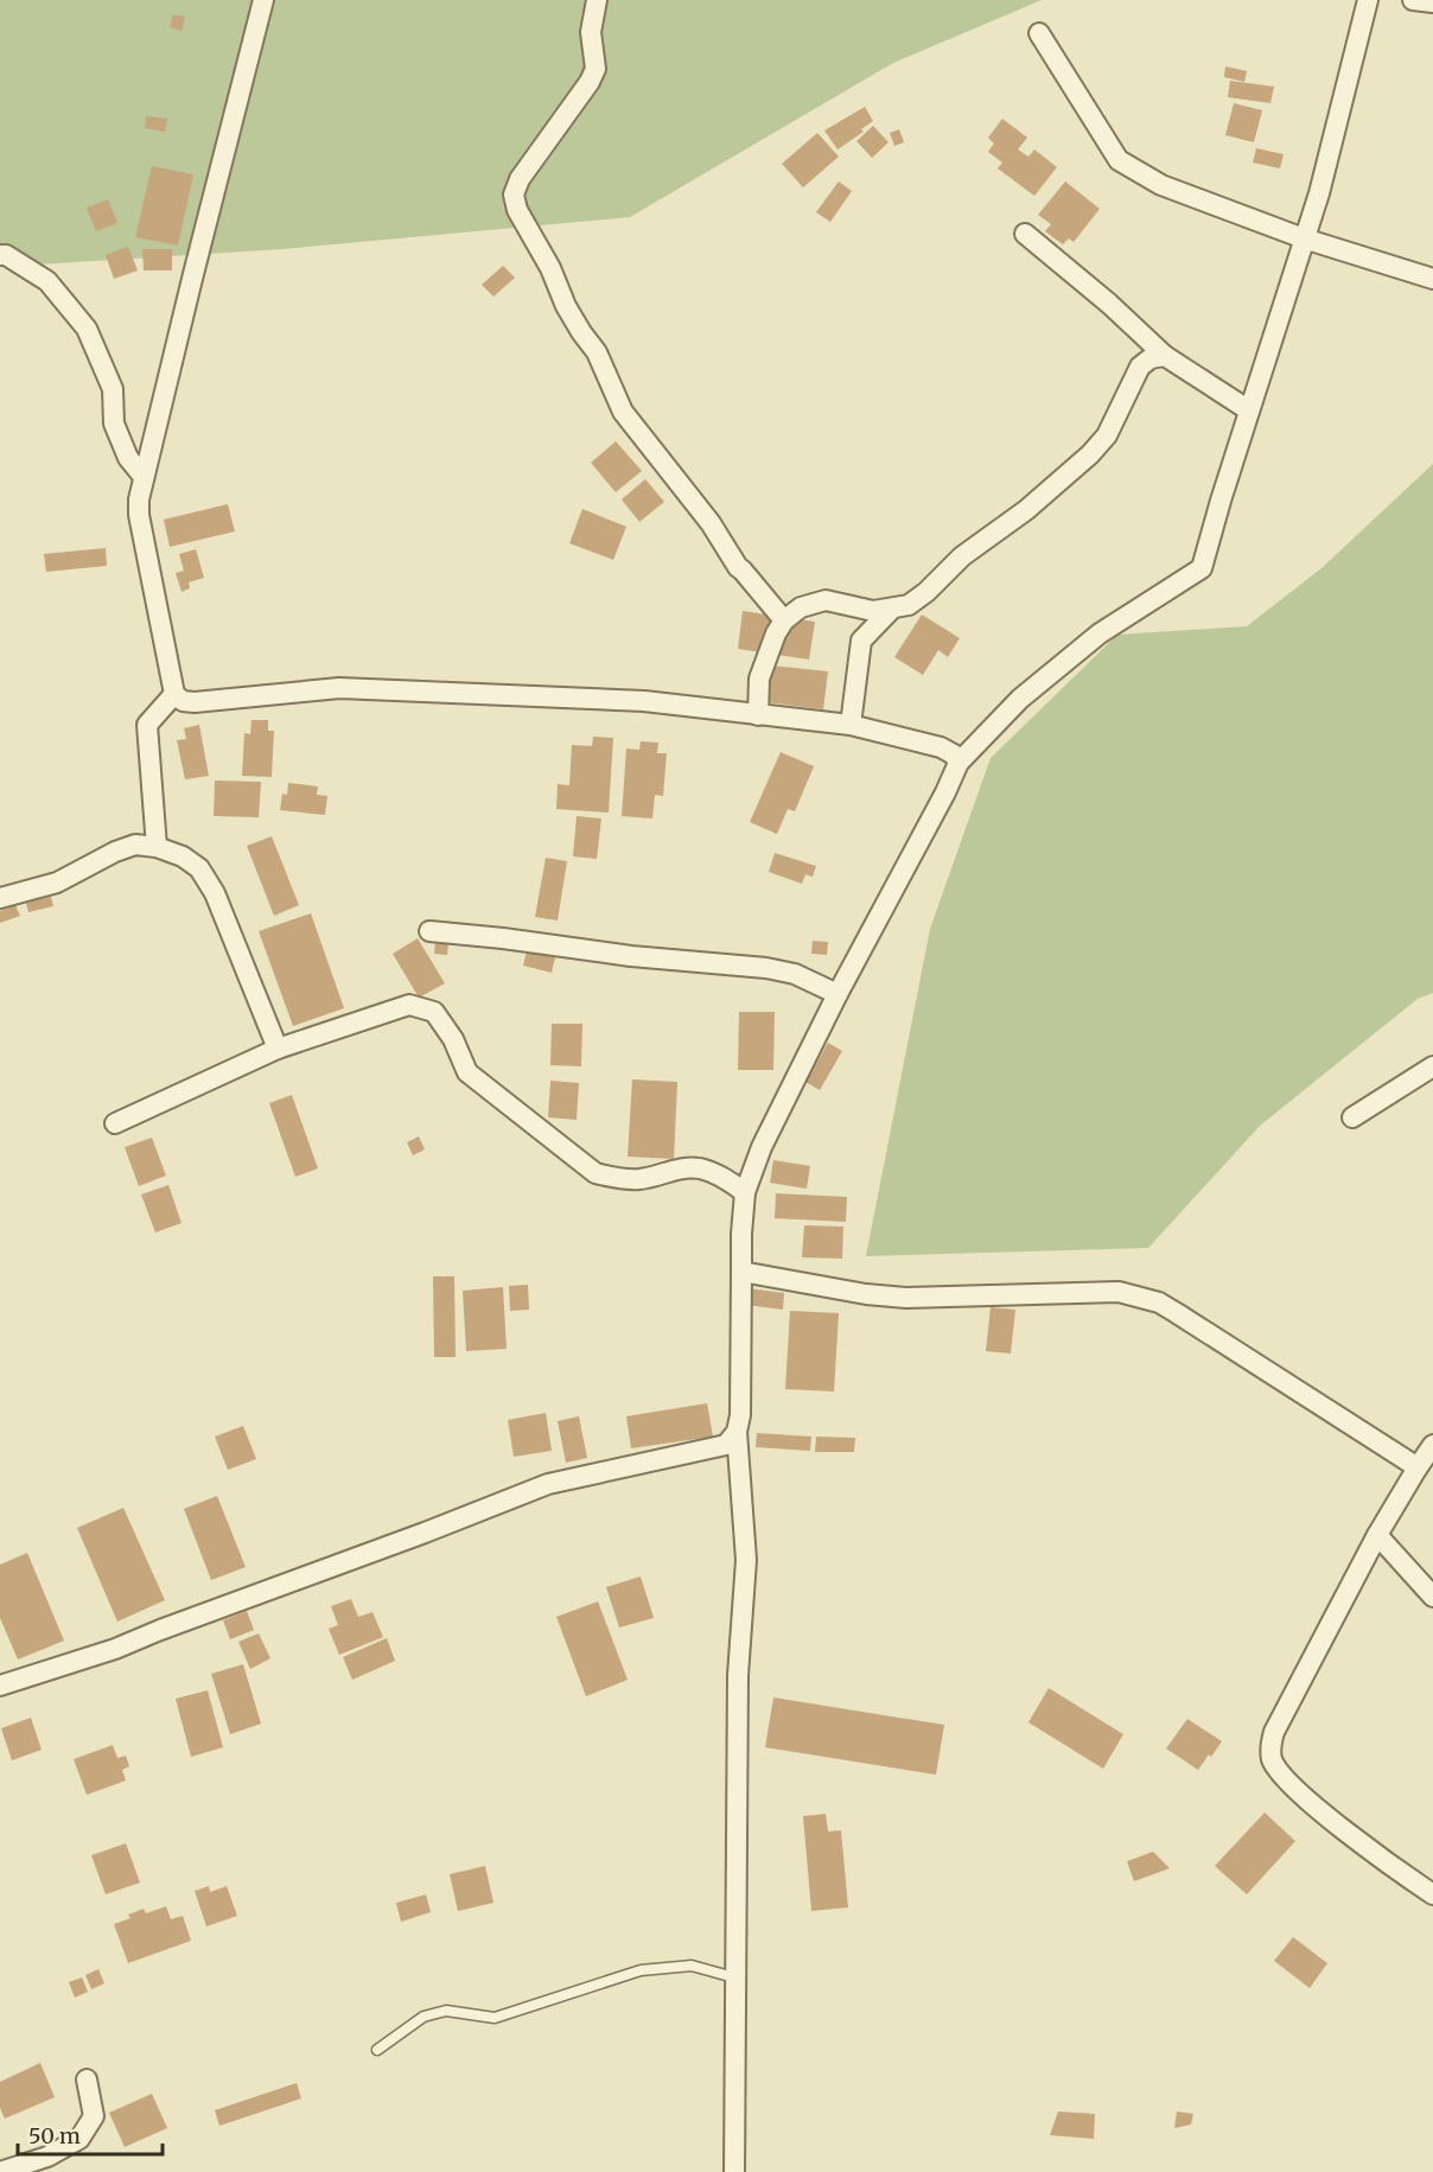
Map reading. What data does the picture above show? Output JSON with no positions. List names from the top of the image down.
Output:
{
  "scale_bar": "50 m"
}
